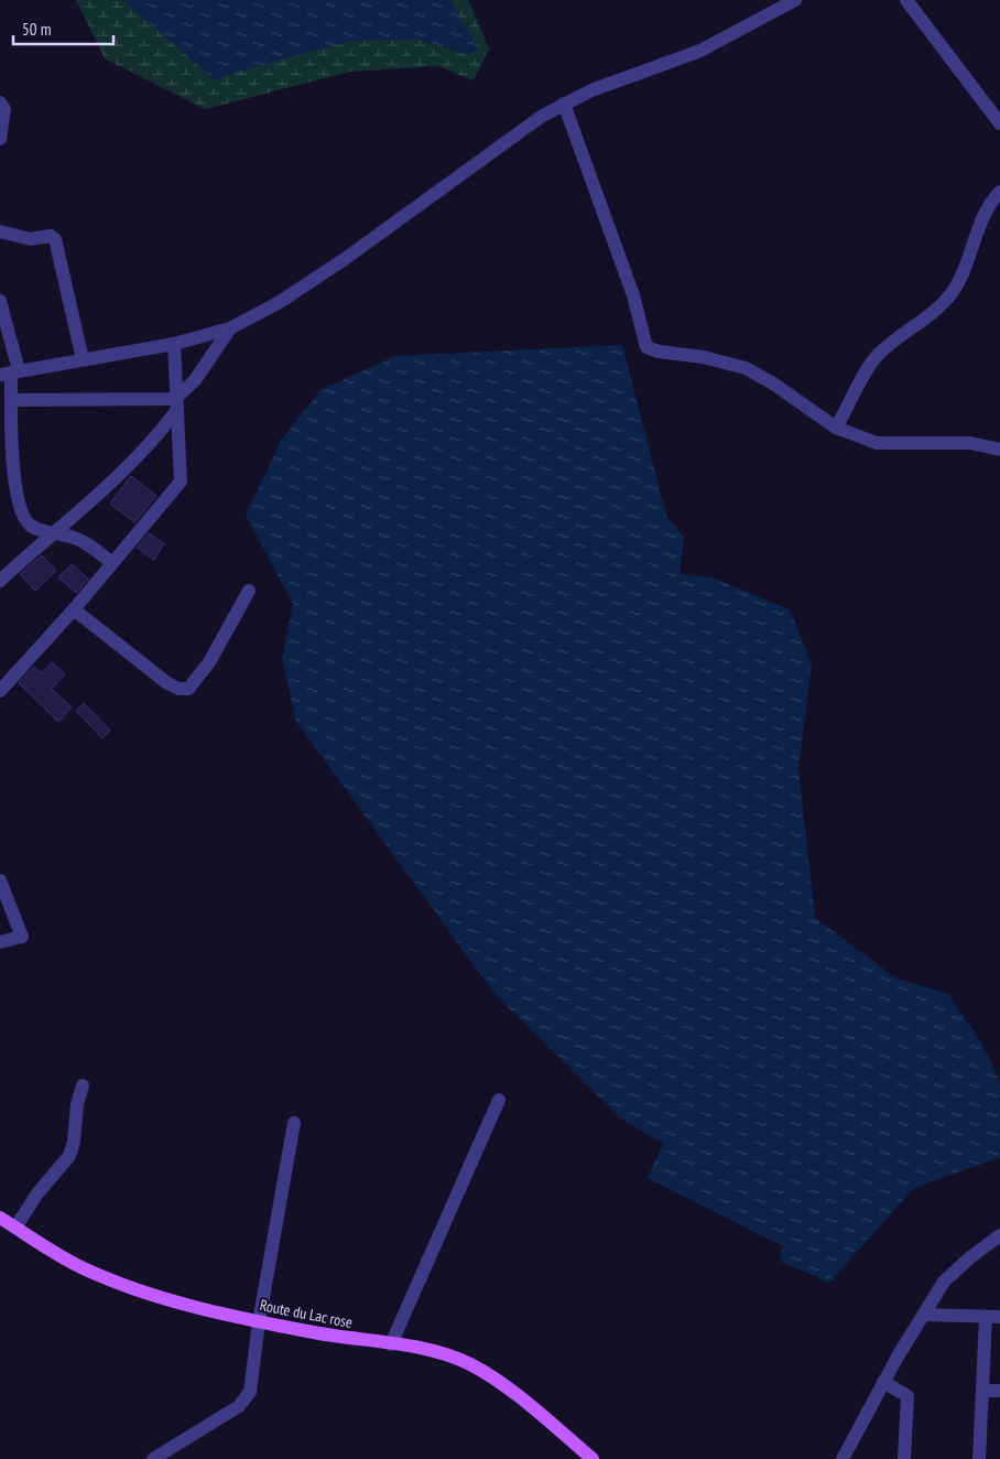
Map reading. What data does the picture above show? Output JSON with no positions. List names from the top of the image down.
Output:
{
  "streets": {
    "main road": ["Route du Lac rose"]
  },
  "scale_bar": "50 m"
}
